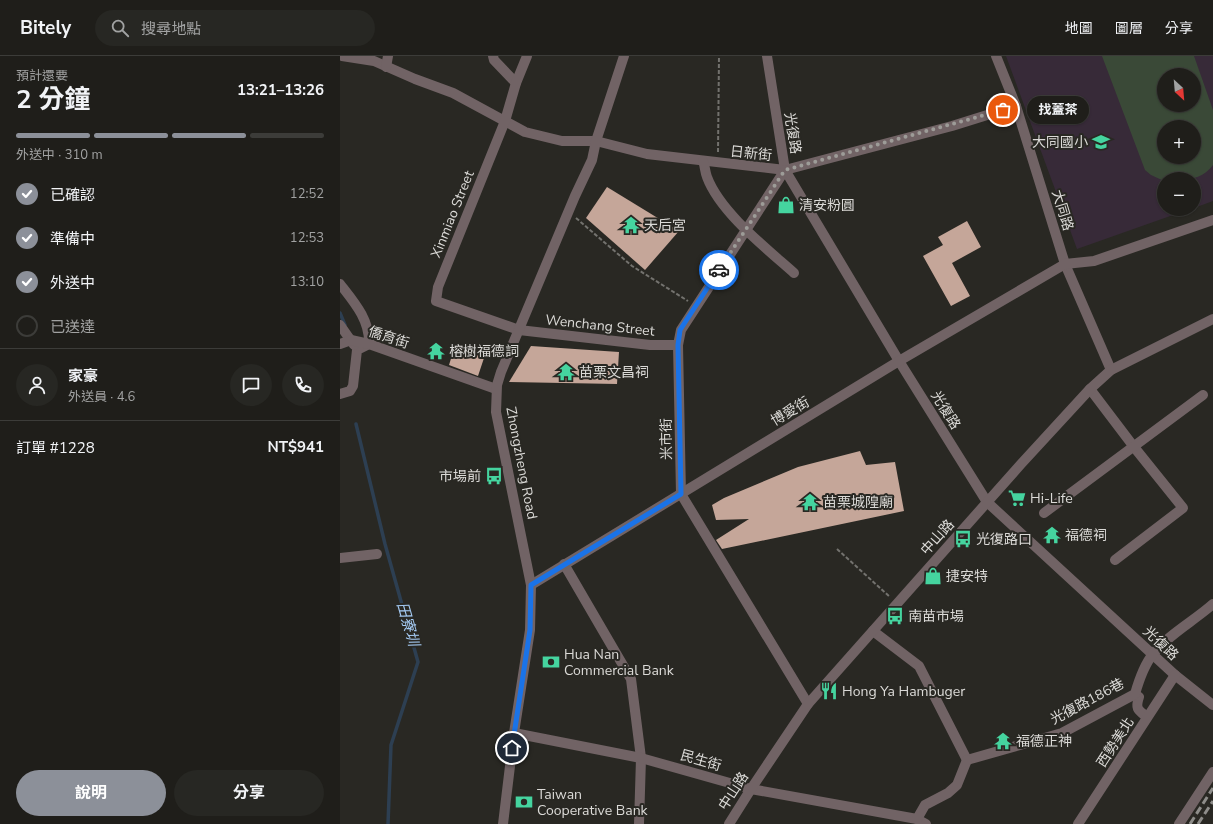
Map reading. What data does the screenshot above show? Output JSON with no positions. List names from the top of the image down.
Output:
{
  "streets": {
    "street": [
      "光復路",
      "日新街",
      "大同路",
      "Xinmiao Street",
      "Wenchang Street",
      "僑育街",
      "博愛街",
      "米市街",
      "Zhongzheng Road",
      "中山路",
      "光復路186巷",
      "西勢美北",
      "民生街"
    ]
  },
  "crossings": [
    ["光復路", "日新街"],
    ["光復路", "博愛街"],
    ["光復路", "米市街"],
    ["光復路", "中山路"],
    ["光復路", "光復路186巷"],
    ["光復路", "西勢美北"],
    ["日新街", "大同路"],
    ["日新街", "Xinmiao Street"],
    ["日新街", "米市街"],
    ["日新街", "Zhongzheng Road"],
    ["大同路", "博愛街"],
    ["大同路", "中山路"],
    ["Xinmiao Street", "Wenchang Street"],
    ["Xinmiao Street", "Zhongzheng Road"],
    ["Wenchang Street", "米市街"],
    ["Wenchang Street", "Zhongzheng Road"],
    ["僑育街", "Zhongzheng Road"],
    ["博愛街", "米市街"],
    ["博愛街", "Zhongzheng Road"],
    ["Zhongzheng Road", "民生街"],
    ["中山路", "民生街"]
  ],
  "water": ["田寮圳"],
  "places": {
    "other": ["找蓋茶"],
    "school or university": ["大同國小"],
    "shop": ["清安粉圓", "捷安特"],
    "temple": [
      "天后宮",
      "榕樹福德詞",
      "苗栗文昌祠",
      "苗栗城隍廟",
      "福德祠",
      "福德正神"
    ],
    "bus stop": ["市場前", "光復路口", "南苗市場"],
    "supermarket": ["Hi-Life"],
    "bank": ["Hua Nan Commercial Bank", "Taiwan Cooperative Bank"],
    "restaurant": ["Hong Ya Hambuger"]
  },
  "north": "bottom right",
  "page": {
    "header": "Bitely",
    "search": "搜尋地點",
    "nav": ["地圖", "圖層", "分享"],
    "heading": ["2 分鐘", "預計還要", "13:21–13:26"],
    "panel": [
      "家豪",
      "外送員 · 4.6",
      "訂單 #1228",
      "NT$941"
    ],
    "map_buttons": ["+", "−"],
    "bubble": "找蓋茶",
    "bar": "外送中 · 310 m",
    "list": [
      ["已確認", "12:52"],
      ["準備中", "12:53"],
      ["外送中", "13:10"],
      "已送達"
    ],
    "buttons": ["說明", "分享"]
  }
}
